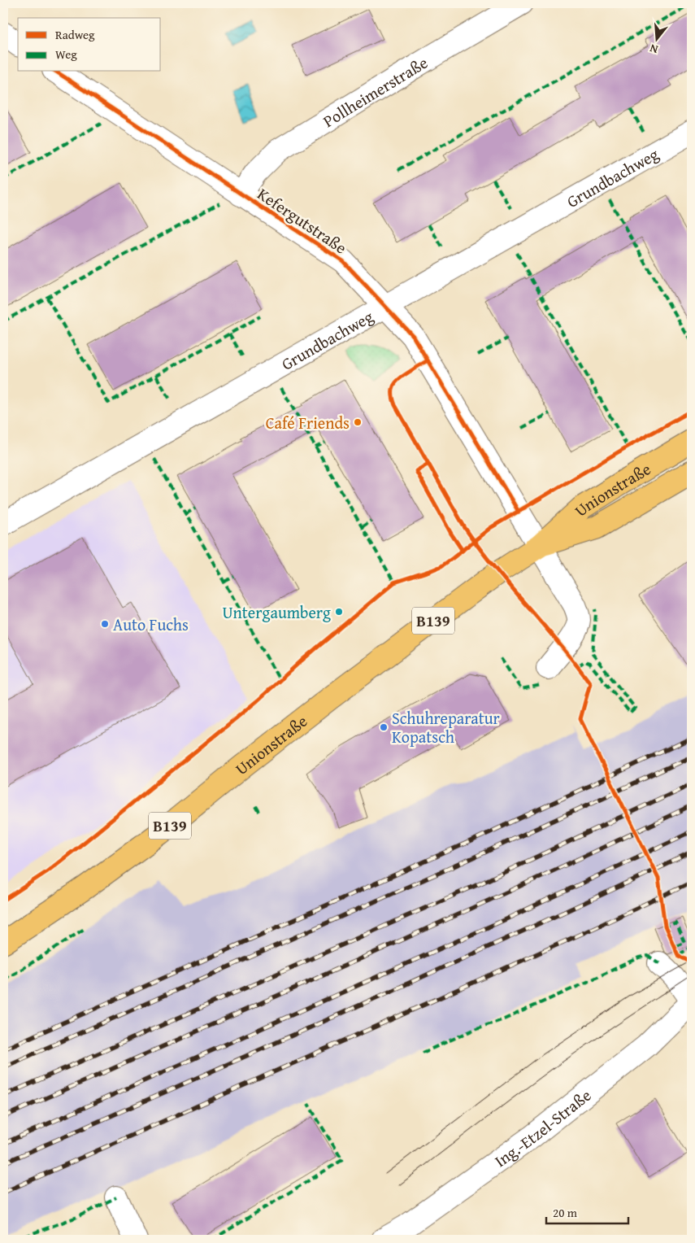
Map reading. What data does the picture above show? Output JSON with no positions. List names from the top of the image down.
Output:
{
  "streets": {
    "main road": ["Unionstraße", "B139"],
    "street": [
      "Pollheimerstraße",
      "Grundbachweg",
      "Kefergutstraße",
      "Ing.-Etzel-Straße"
    ]
  },
  "crossings": [
    ["Pollheimerstraße", "Kefergutstraße"],
    ["Grundbachweg", "Kefergutstraße"],
    ["Kefergutstraße", "Unionstraße"]
  ],
  "places": [
    "Café Friends",
    "Untergaumberg",
    "Auto Fuchs",
    "Schuhreparatur Kopatsch"
  ],
  "legend": ["Radweg", "Weg"],
  "scale_bar": "20 m",
  "north": "bottom"
}
